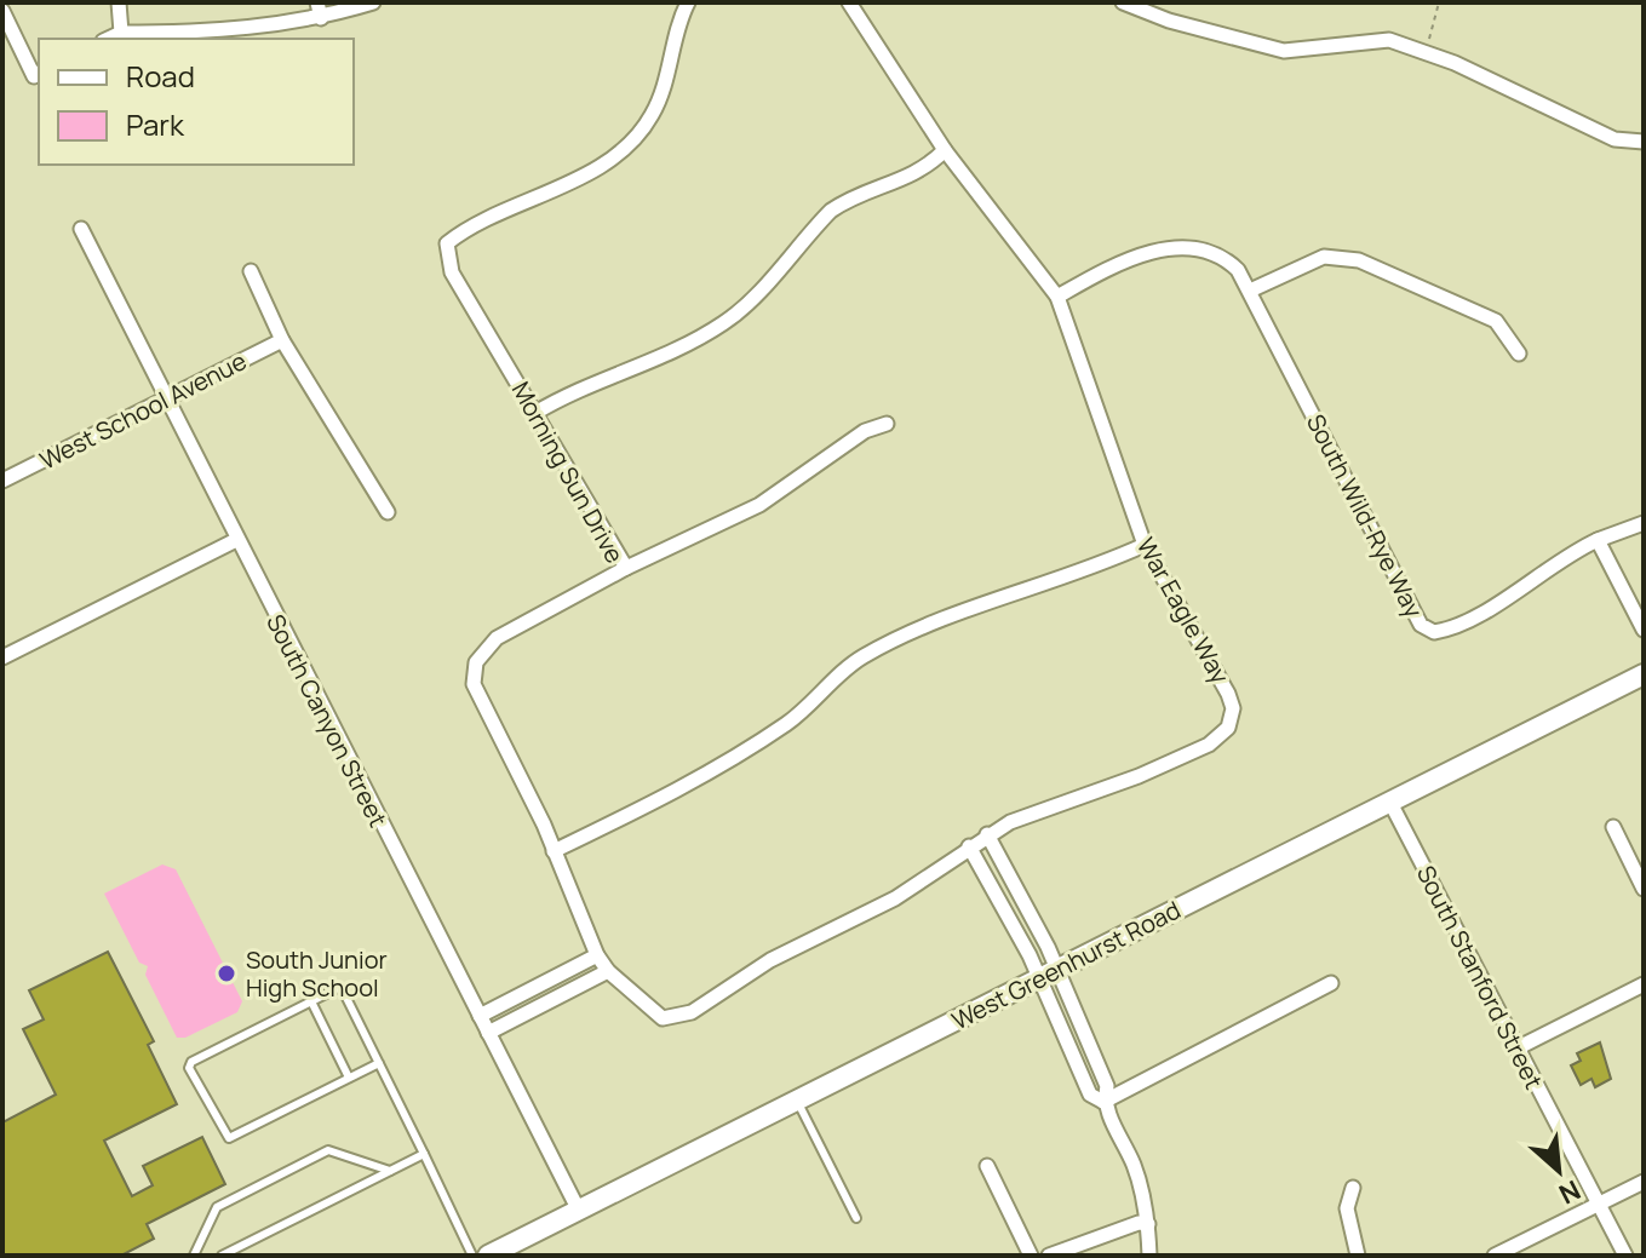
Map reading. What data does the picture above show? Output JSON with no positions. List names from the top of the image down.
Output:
{
  "streets": {
    "main road": ["West Greenhurst Road"],
    "street": [
      "West School Avenue",
      "Morning Sun Drive",
      "South Wild-Rye Way",
      "War Eagle Way",
      "South Canyon Street",
      "South Stanford Street"
    ]
  },
  "crossings": [
    ["West School Avenue", "South Canyon Street"],
    ["Morning Sun Drive", "War Eagle Way"],
    ["South Canyon Street", "West Greenhurst Road"],
    ["West Greenhurst Road", "South Stanford Street"]
  ],
  "places": ["South Junior High School"],
  "legend": ["Road", "Park"],
  "north": "bottom right"
}
